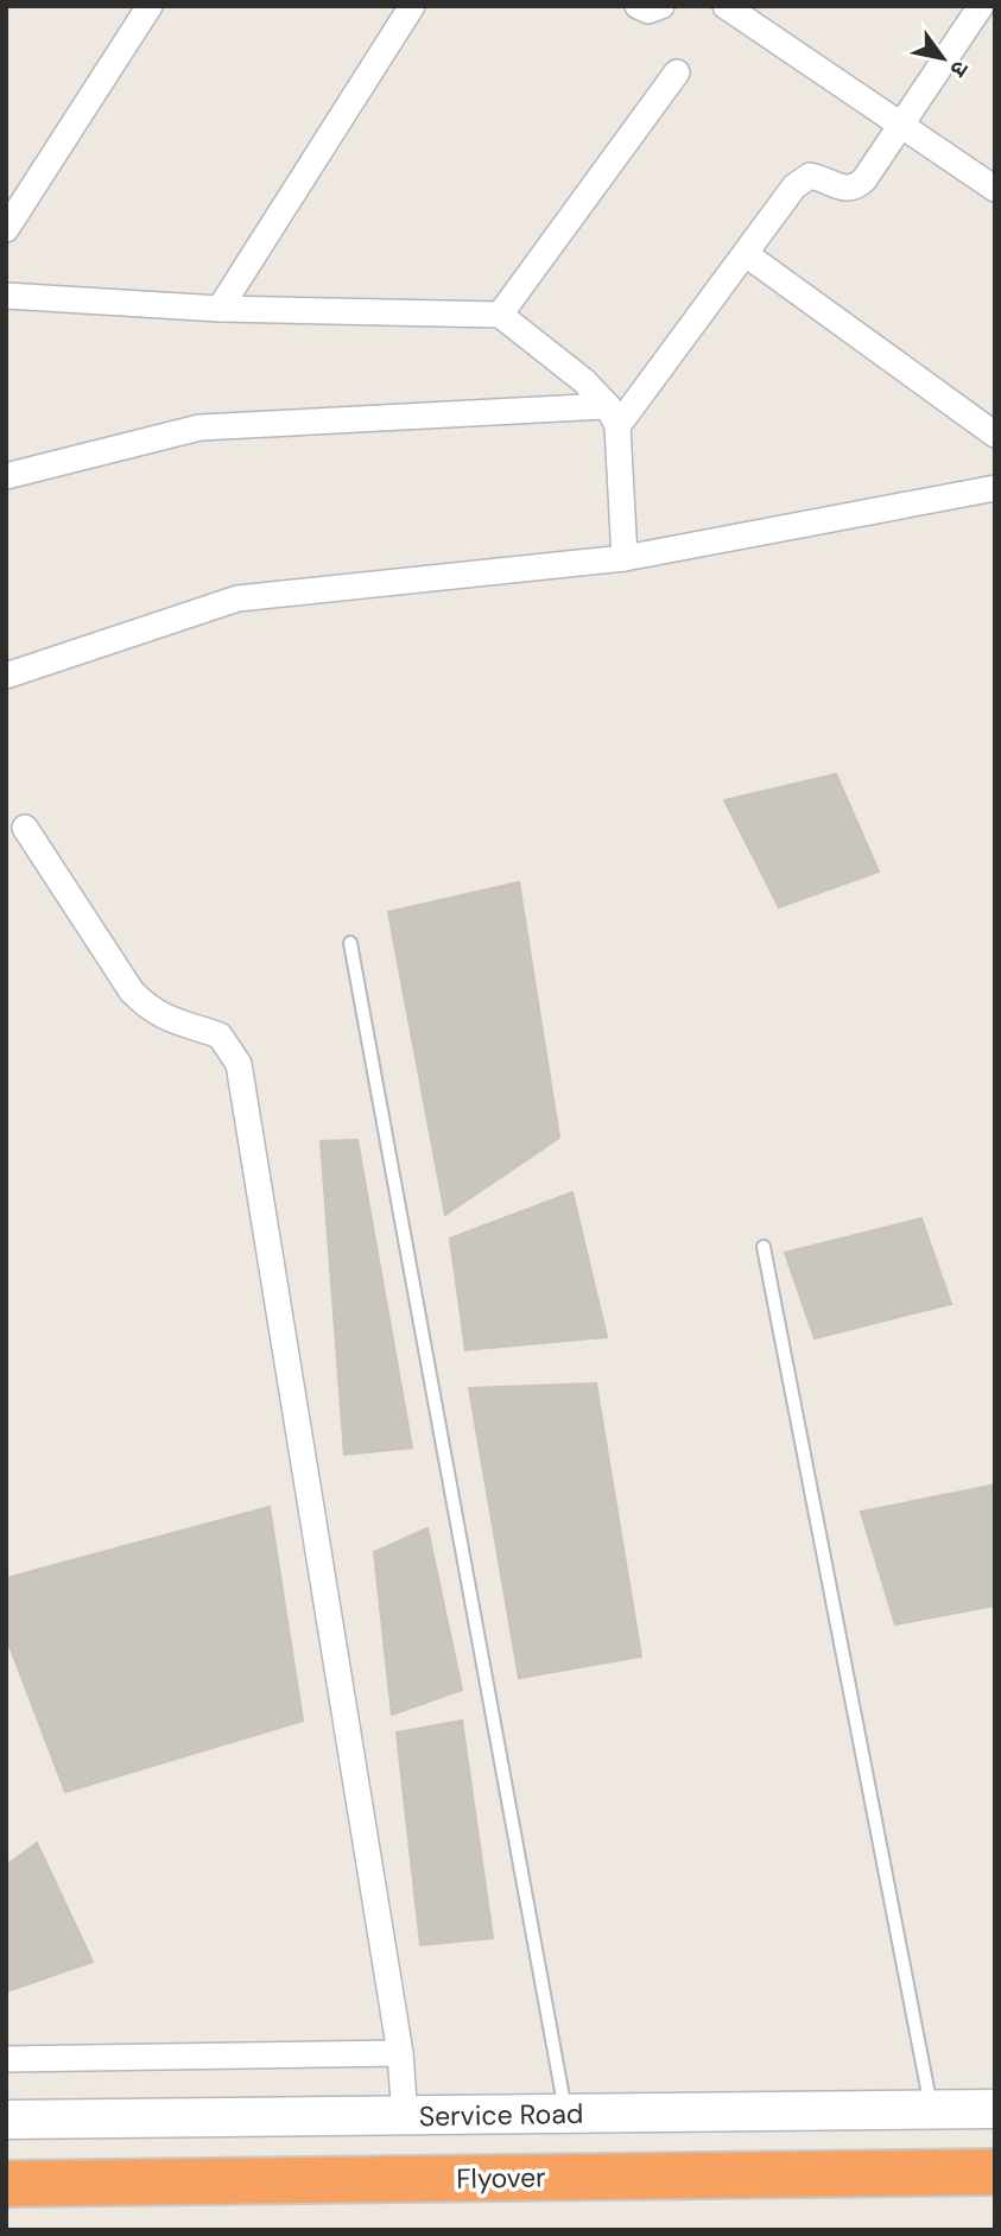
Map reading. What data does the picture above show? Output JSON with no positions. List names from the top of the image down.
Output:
{
  "streets": {
    "highway": ["Flyover"],
    "street": ["Service Road"]
  },
  "north": "bottom right"
}
